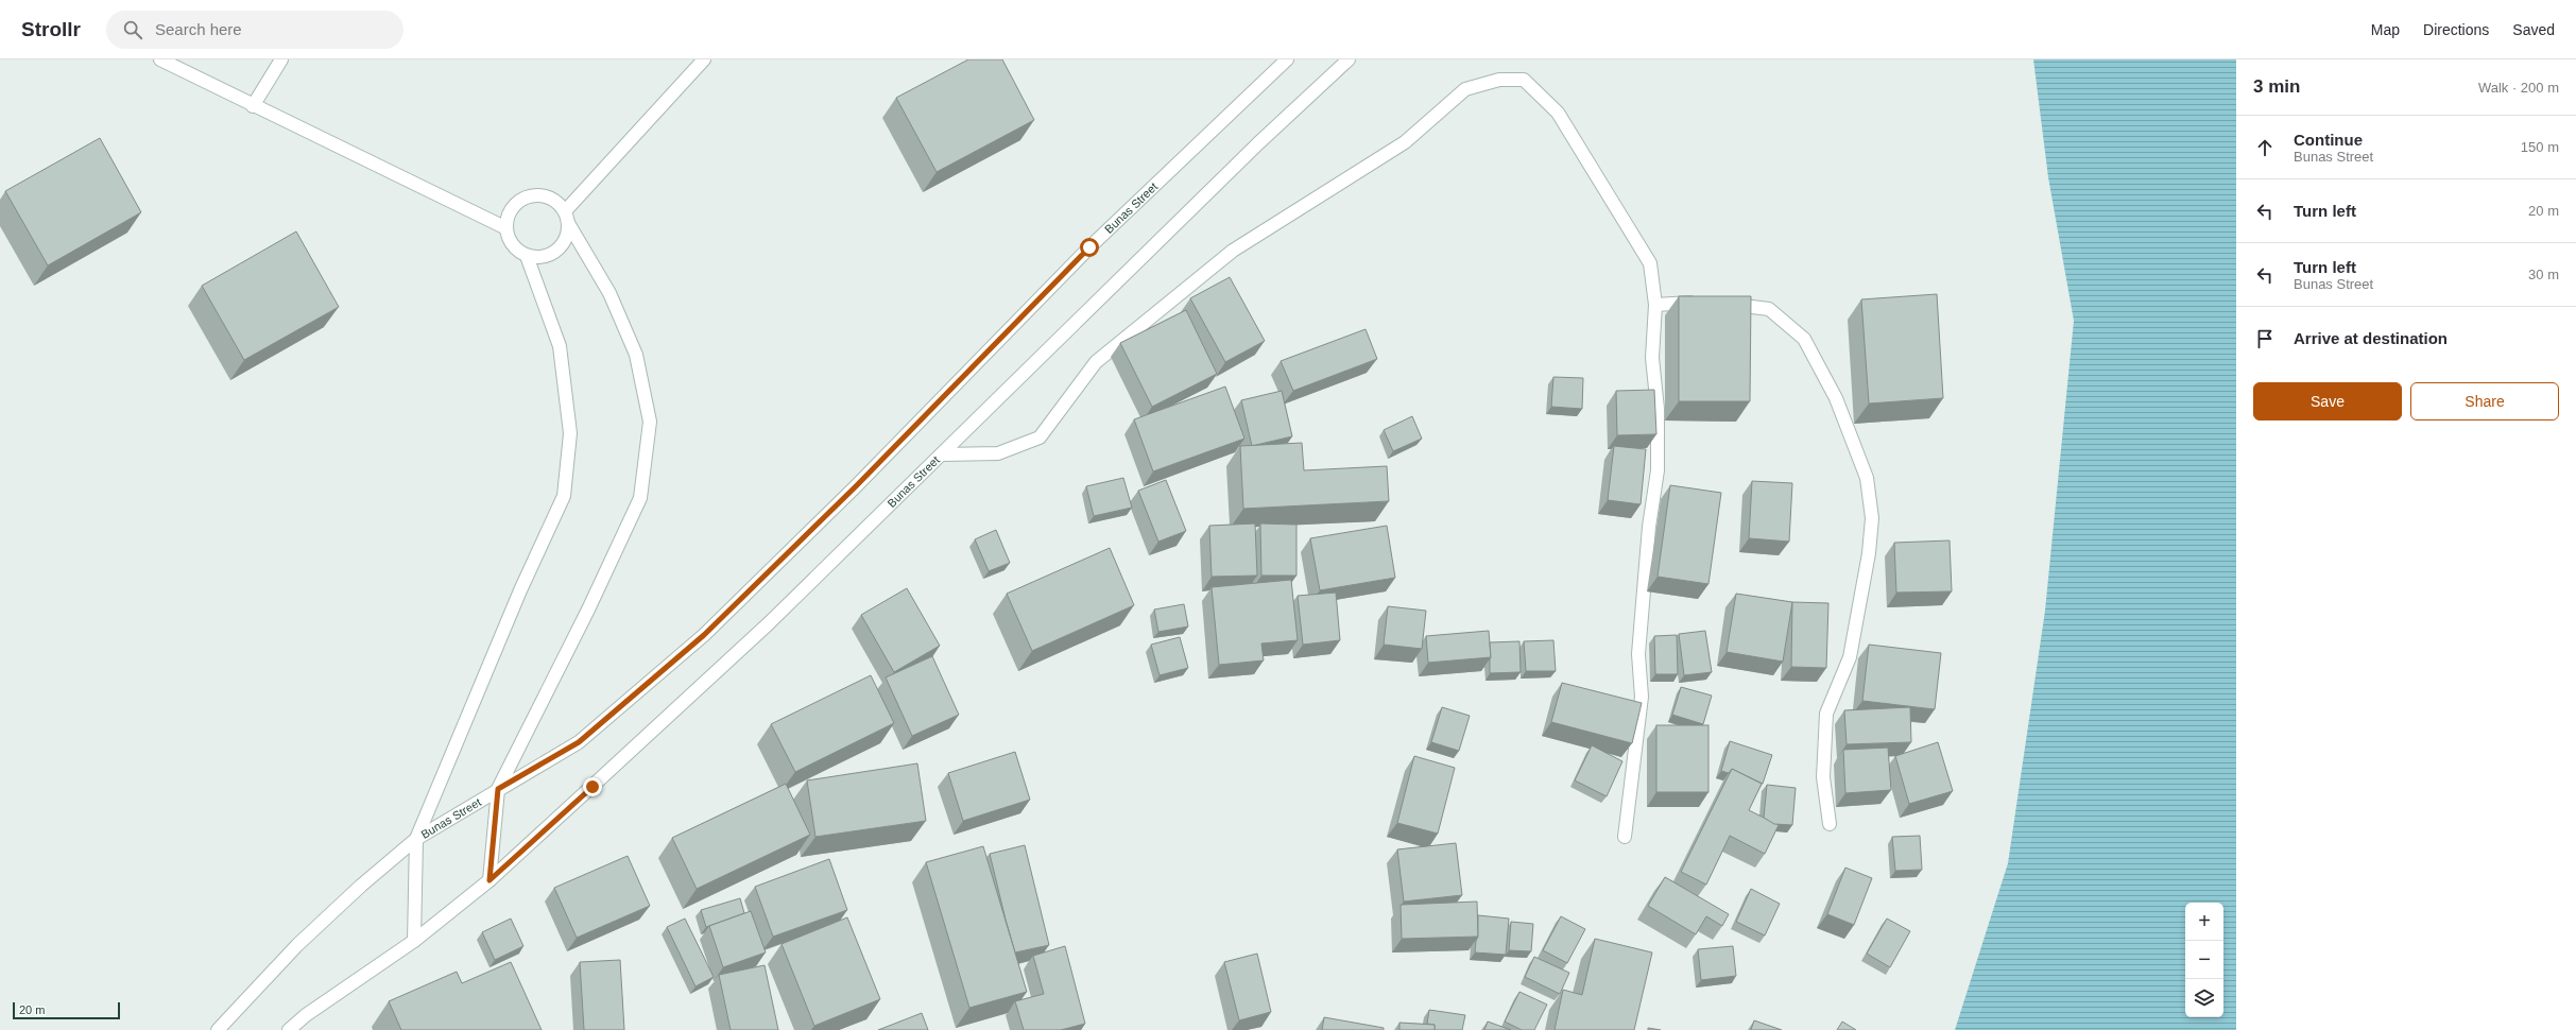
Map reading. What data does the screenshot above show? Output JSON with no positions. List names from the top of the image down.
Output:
{
  "streets": {
    "street": ["Bunas Street"]
  },
  "scale_bar": "20 m",
  "page": {
    "header": "Strollr",
    "search": "Search here",
    "nav": ["Map", "Directions", "Saved"],
    "heading": ["3 min", "Walk · 200 m"],
    "list": [
      ["Continue", "Bunas Street", "150 m"],
      ["Turn left", "20 m"],
      ["Turn left", "Bunas Street", "30 m"],
      "Arrive at destination"
    ],
    "buttons": ["Save", "Share"],
    "map_buttons": ["+", "−"],
    "scale": "20 m"
  }
}
